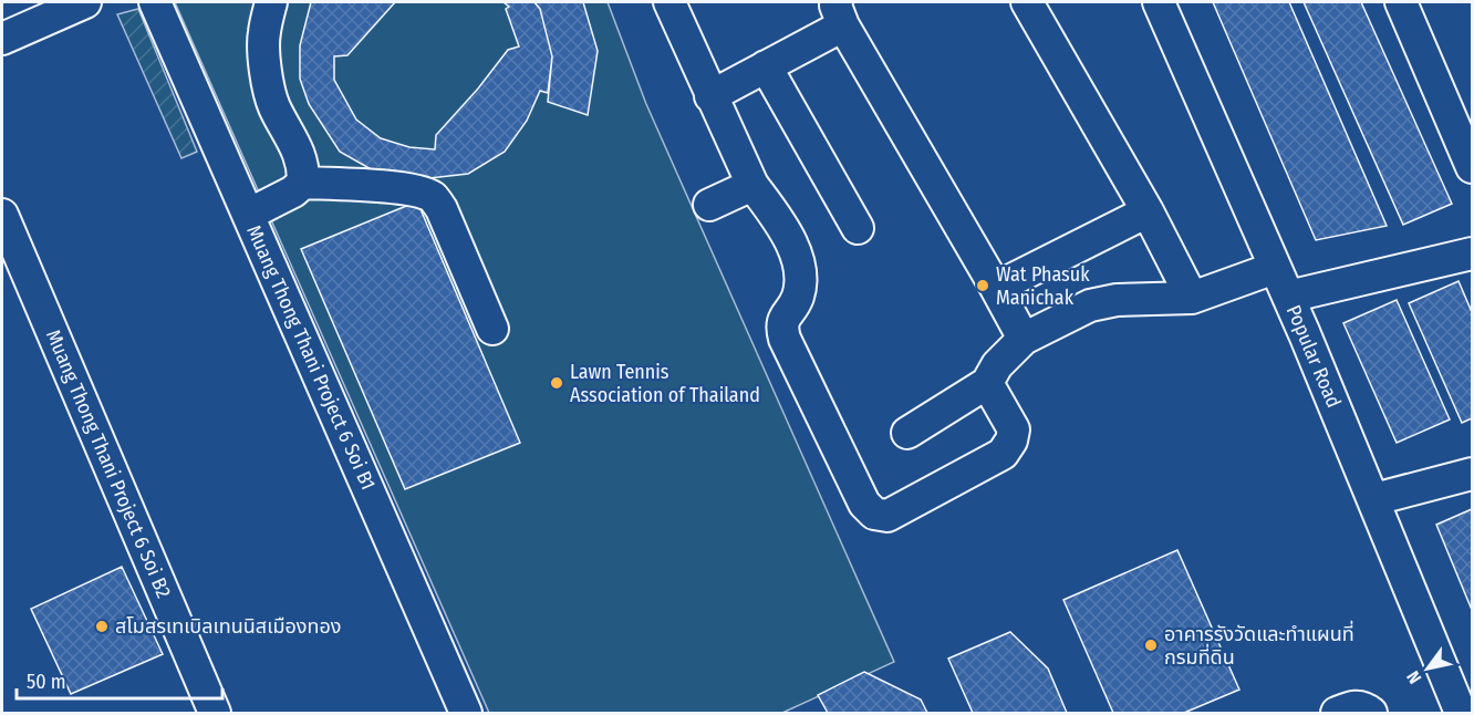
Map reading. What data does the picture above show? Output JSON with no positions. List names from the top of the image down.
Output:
{
  "streets": {
    "street": ["Popular Road", "Muang Thong Thani Project 6 Soi B1", "Muang Thong Thani Project 6 Soi B2"]
  },
  "places": [
    "Wat Phasuk Manichak",
    "Lawn Tennis Association of Thailand",
    "สโมสรเทเบิลเทนนิสเมืองทอง",
    "อาคารรังวัดและทำแผนที่ กรมที่ดิน"
  ],
  "scale_bar": "50 m",
  "north": "bottom left"
}
